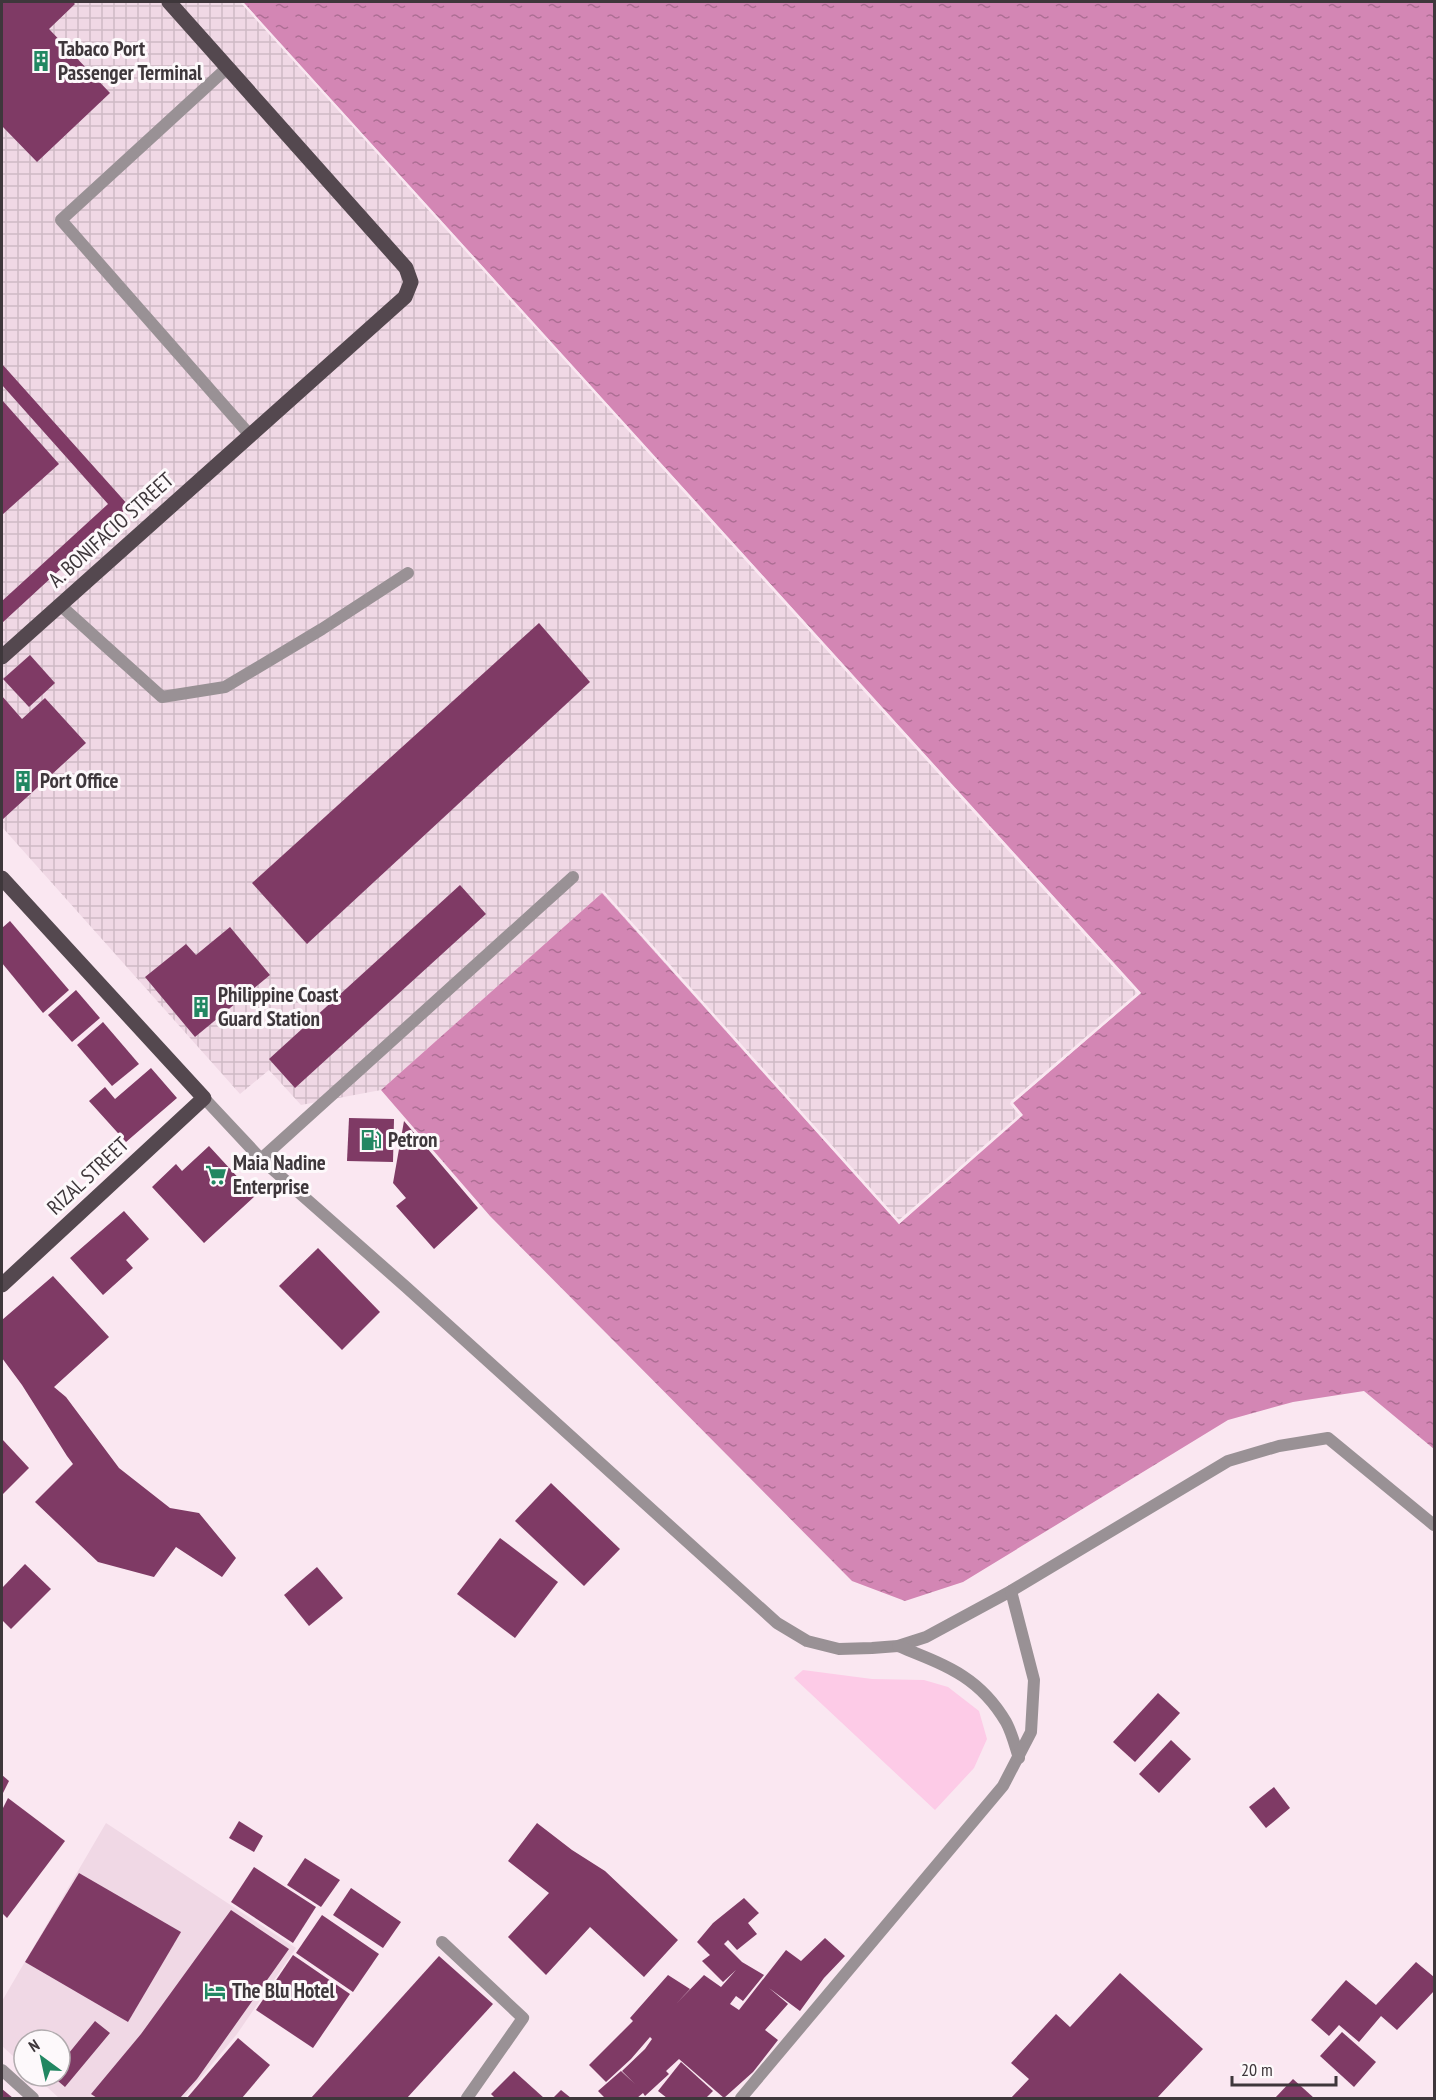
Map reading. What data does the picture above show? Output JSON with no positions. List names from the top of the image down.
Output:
{
  "streets": {
    "main road": ["A. BONIFACIO STREET", "RIZAL STREET"]
  },
  "places": {
    "building": ["Tabaco Port Passenger Terminal", "Port Office", "Philippine Coast Guard Station"],
    "fuel station": ["Petron"],
    "supermarket": ["Maia Nadine Enterprise"],
    "hotel": ["The Blu Hotel"]
  },
  "scale_bar": "20 m",
  "north": "top left"
}
